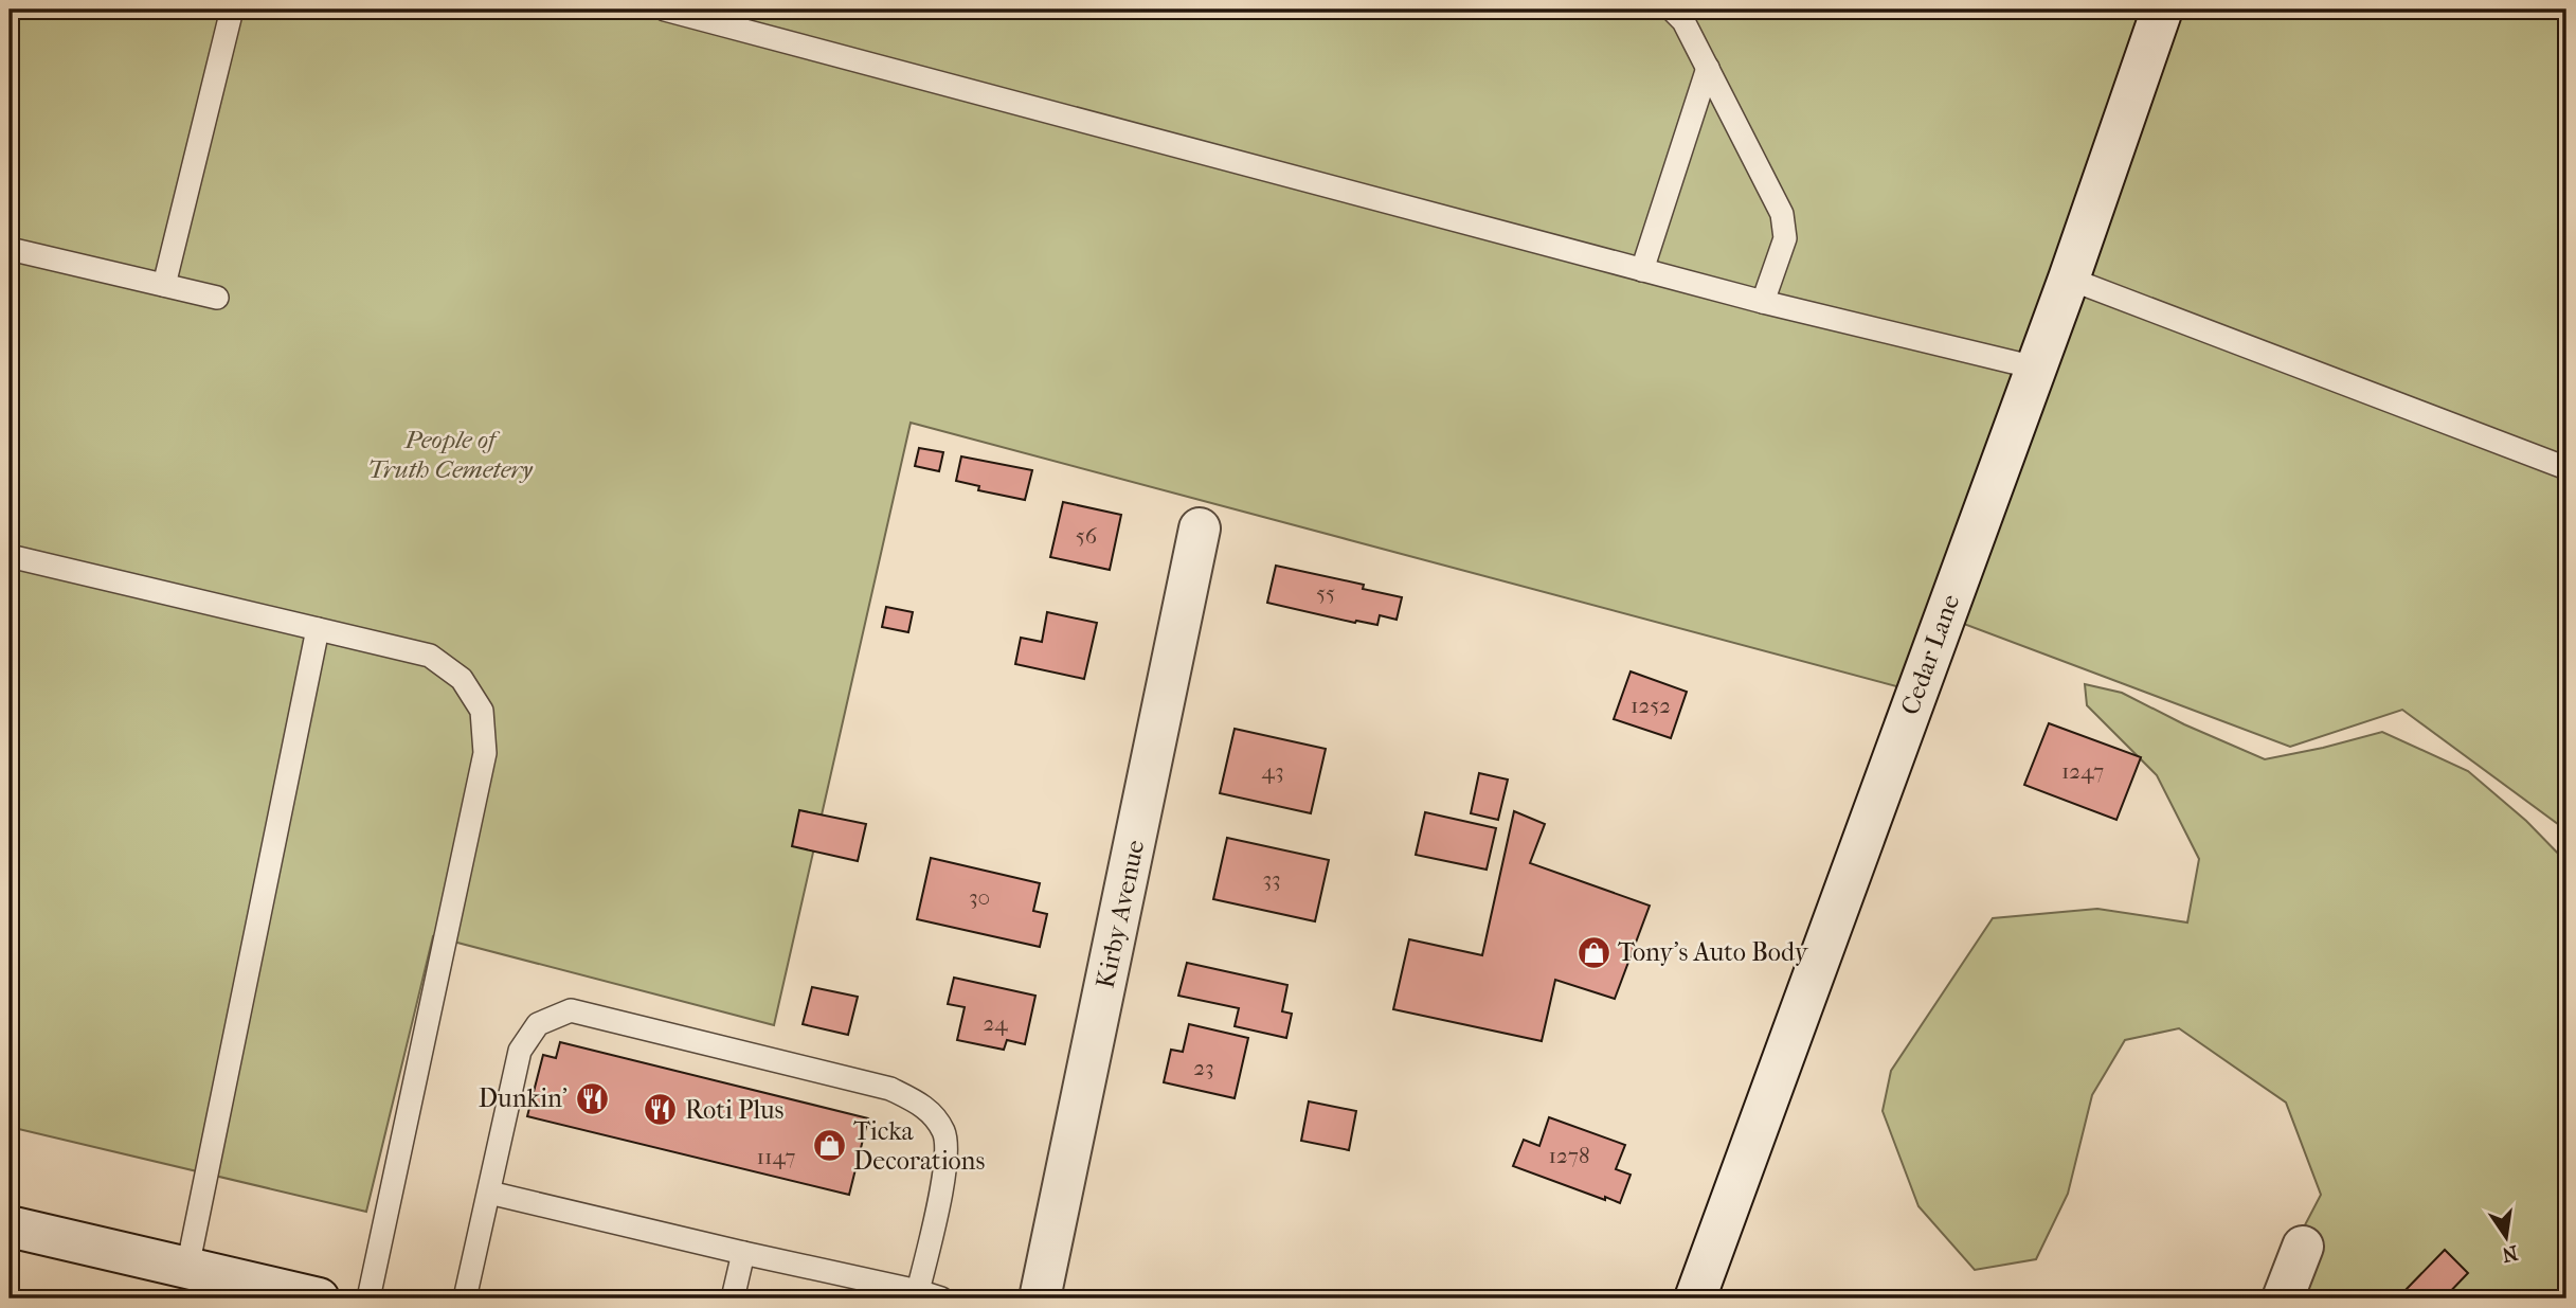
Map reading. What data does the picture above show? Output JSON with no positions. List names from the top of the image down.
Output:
{
  "streets": {
    "street": ["Cedar Lane", "Kirby Avenue"]
  },
  "parks": ["People of Truth Cemetery"],
  "places": {
    "shop": ["Tony's Auto Body", "Ticka Decorations"],
    "restaurant": ["Dunkin'", "Roti Plus"]
  },
  "house_numbers": [
    "56",
    "55",
    "1252",
    "43",
    "1247",
    "33",
    "30",
    "24",
    "23",
    "1278",
    "1147"
  ],
  "north": "bottom"
}
